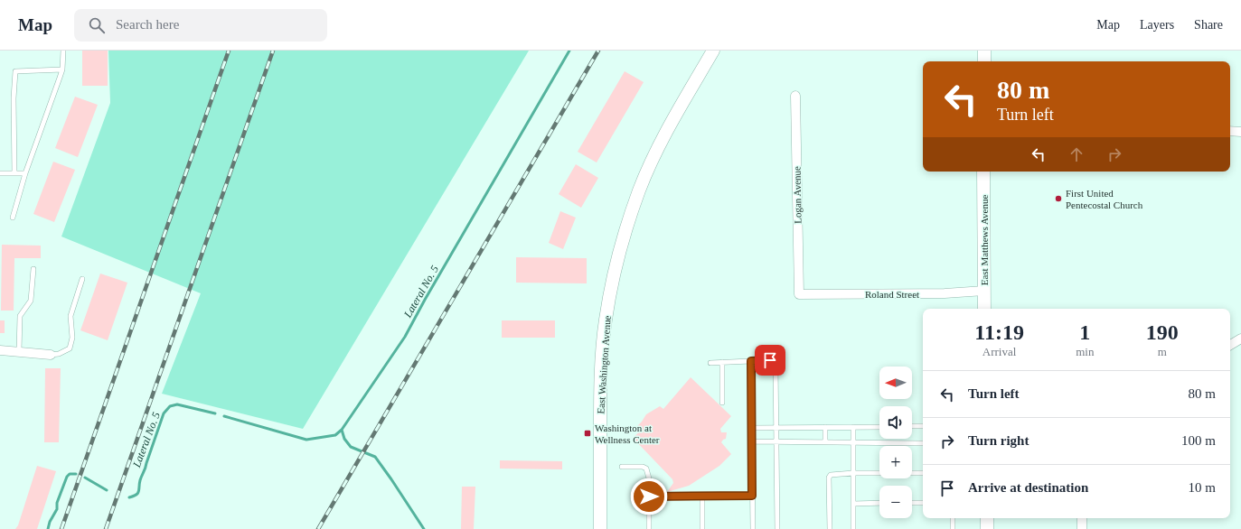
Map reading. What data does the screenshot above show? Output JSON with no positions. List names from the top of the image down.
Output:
{
  "streets": {
    "street": [
      "Logan Avenue",
      "East Matthews Avenue",
      "Roland Street",
      "East Washington Avenue"
    ]
  },
  "crossings": [
    ["Logan Avenue", "Roland Street"],
    ["East Matthews Avenue", "Roland Street"]
  ],
  "water": ["Lateral No. 5"],
  "places": {
    "other": ["First United Pentecostal Church"],
    "transit": ["Washington at Wellness Center"]
  },
  "north": "left",
  "page": {
    "header": "Map",
    "search": "Search here",
    "nav": ["Map", "Layers", "Share"],
    "turn": ["80 m", "Turn left"],
    "eta": [
      "11:19",
      "Arrival",
      "1",
      "min",
      "190",
      "m"
    ],
    "map_buttons": ["+", "−"],
    "list": [
      {
        "name": "Turn left",
        "value": "80 m"
      },
      {
        "name": "Turn right",
        "value": "100 m"
      },
      {
        "name": "Arrive at destination",
        "value": "10 m"
      }
    ]
  }
}
